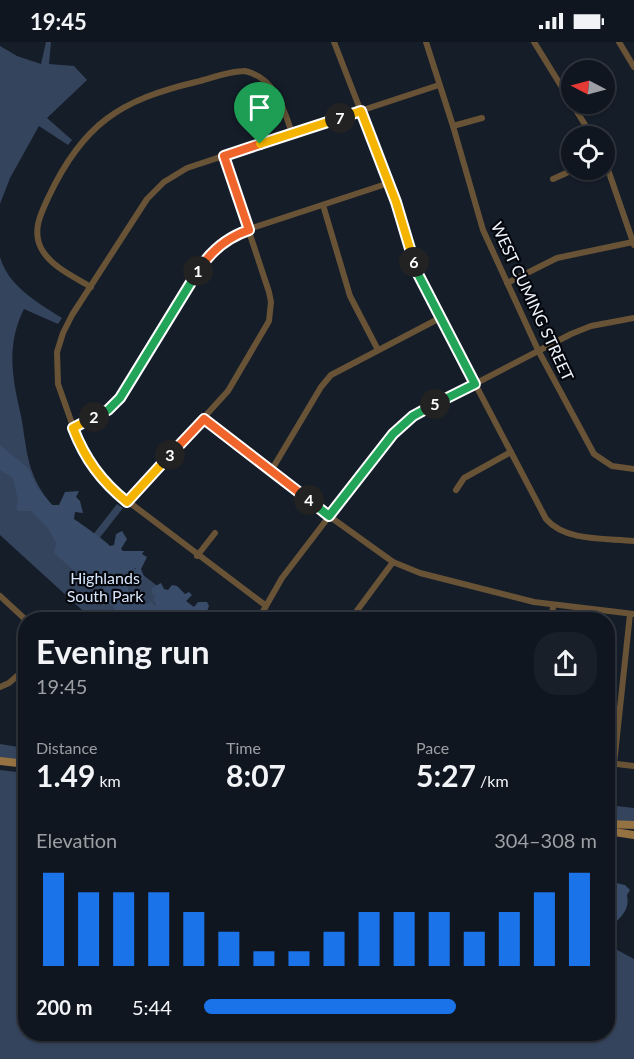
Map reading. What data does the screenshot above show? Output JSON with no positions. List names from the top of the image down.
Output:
{
  "streets": {
    "street": ["WEST CUMING STREET"]
  },
  "parks": ["Highlands South Park"],
  "north": "left",
  "page": {
    "status": "19:45",
    "pins": [
      "7",
      "6",
      "1",
      "5",
      "2",
      "3",
      "4"
    ],
    "heading": ["Evening run", "19:45"],
    "stats": [
      ["Distance", "1.49 km"],
      ["Time", "8:07"],
      ["Pace", "5:27 /km"]
    ],
    "chart": ["Elevation", "304–308 m"],
    "list": [
      {
        "name": "200 m",
        "note": "5:44"
      }
    ]
  }
}
